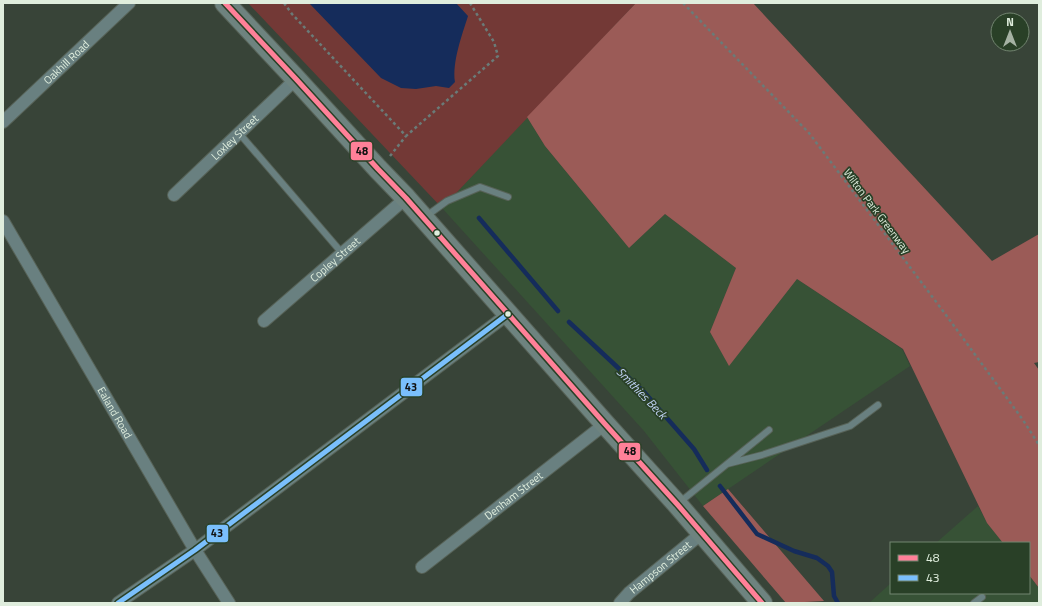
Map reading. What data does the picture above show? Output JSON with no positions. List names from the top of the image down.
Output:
{
  "streets": {
    "street": [
      "Oakhill Road",
      "Loxley Street",
      "Copley Street",
      "Ealand Road",
      "Denham Street",
      "Hampson Street"
    ],
    "path": ["Wilton Park Greenway"]
  },
  "water": ["Smithies Beck"],
  "lines": ["transit line 48", "transit line 43"],
  "legend": ["48", "43"],
  "north": "top"
}
